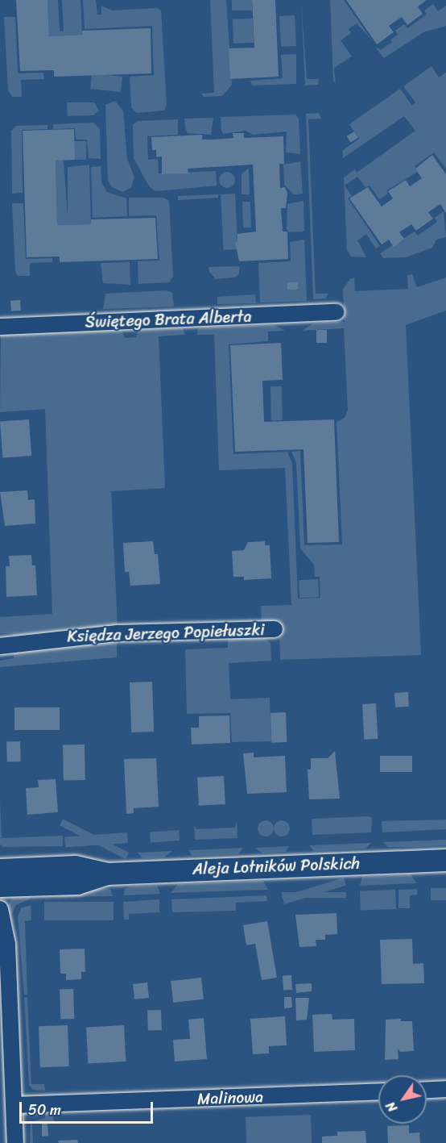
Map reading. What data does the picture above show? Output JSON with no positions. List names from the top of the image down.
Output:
{
  "streets": {
    "street": [
      "Świętego Brata Alberta",
      "Księdza Jerzego Popiełuszki",
      "Aleja Lotników Polskich",
      "Malinowa"
    ]
  },
  "scale_bar": "50 m",
  "north": "bottom left"
}
